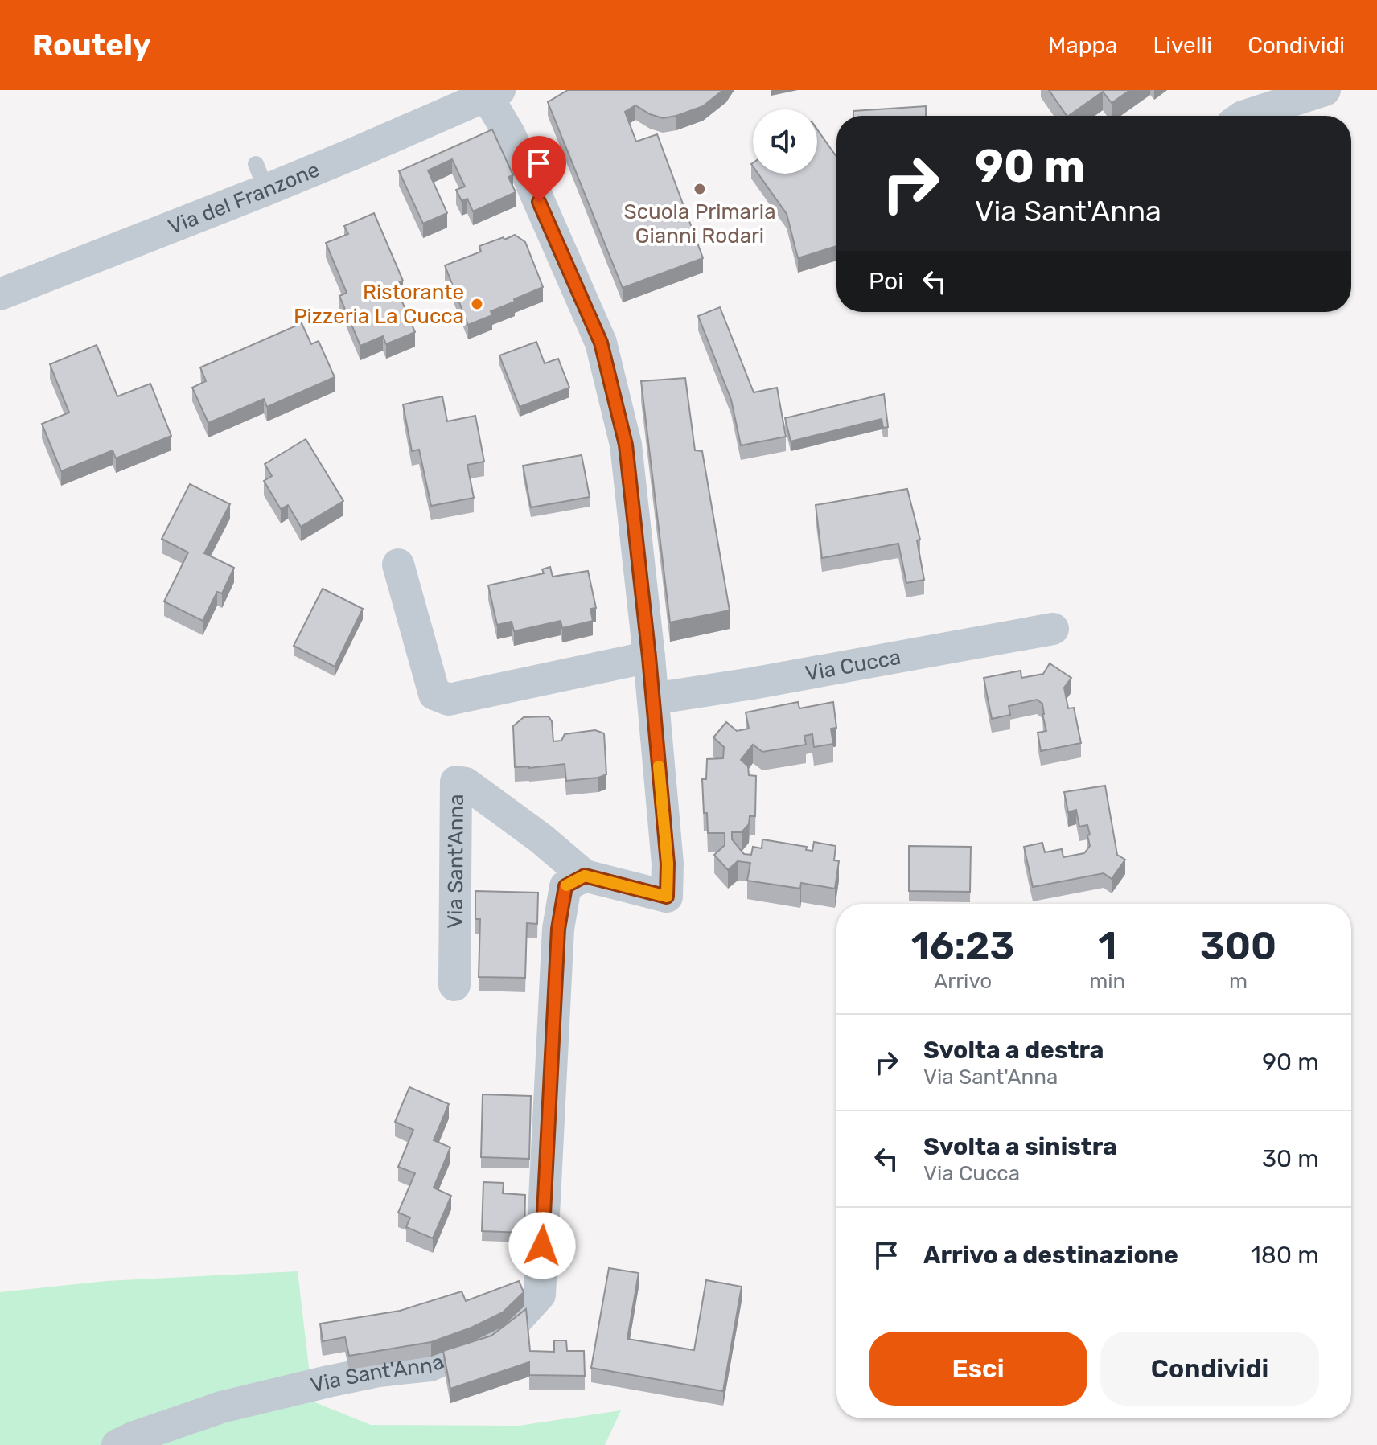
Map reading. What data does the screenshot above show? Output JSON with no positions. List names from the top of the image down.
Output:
{
  "streets": {
    "street": ["Via del Franzone", "Via Cucca", "Via Sant'Anna"]
  },
  "crossings": [
    ["Via Cucca", "Via Sant'Anna"]
  ],
  "places": ["Scuola Primaria Gianni Rodari", "Ristorante Pizzeria La Cucca"],
  "page": {
    "header": "Routely",
    "nav": ["Mappa", "Livelli", "Condividi"],
    "turn": ["90 m", "Via Sant'Anna"],
    "then": "Poi",
    "eta": [
      "16:23",
      "Arrivo",
      "1",
      "min",
      "300",
      "m"
    ],
    "list": [
      {
        "name": "Svolta a destra",
        "note": "Via Sant'Anna",
        "value": "90 m"
      },
      {
        "name": "Svolta a sinistra",
        "note": "Via Cucca",
        "value": "30 m"
      },
      {
        "name": "Arrivo a destinazione",
        "value": "180 m"
      }
    ],
    "buttons": ["Esci", "Condividi"]
  }
}
